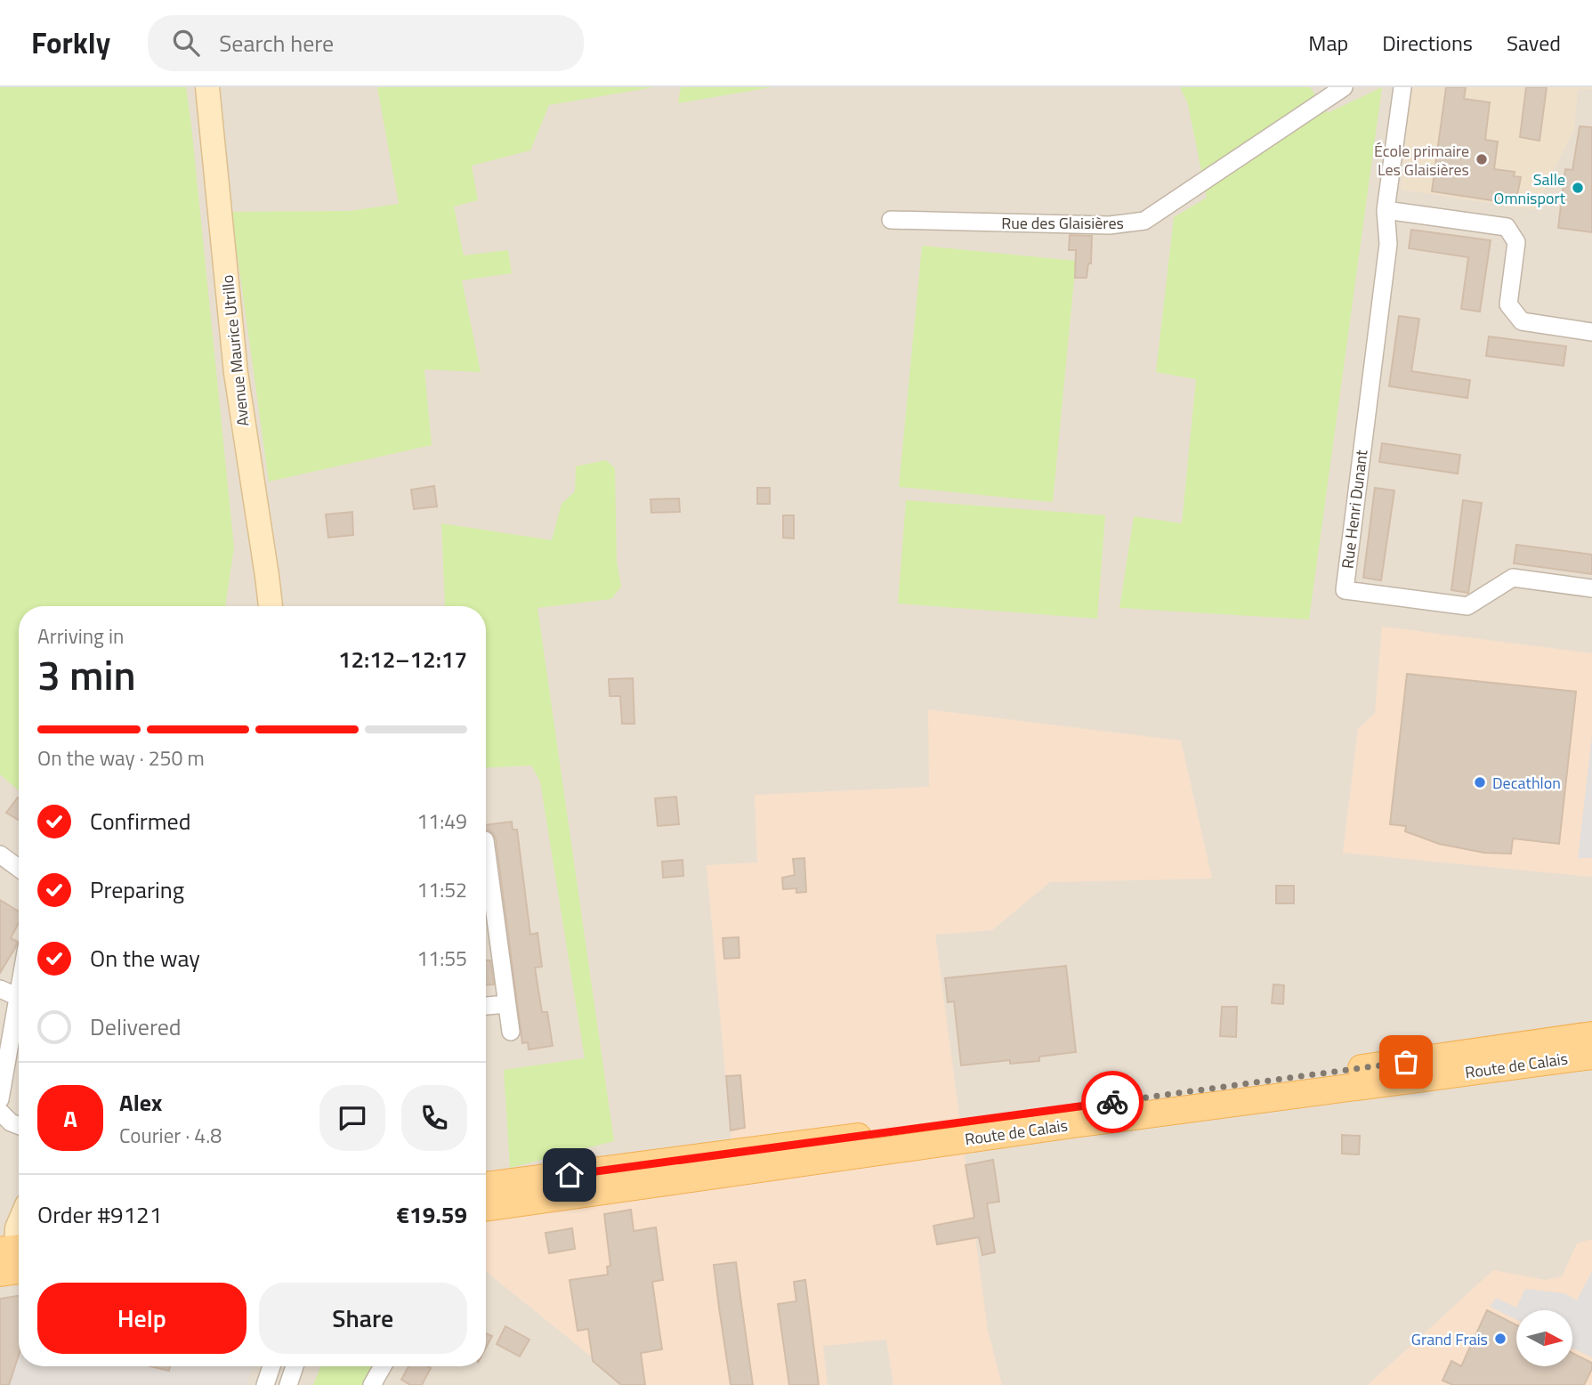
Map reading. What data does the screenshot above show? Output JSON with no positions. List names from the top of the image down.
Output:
{
  "streets": {
    "main road": ["Avenue Maurice Utrillo", "Route de Calais"],
    "street": ["Rue des Glaisières", "Rue Henri Dunant"]
  },
  "places": [
    "École primaire Les Glaisières",
    "Salle Omnisport",
    "Decathlon",
    "Grand Frais"
  ],
  "north": "right",
  "page": {
    "header": "Forkly",
    "search": "Search here",
    "nav": ["Map", "Directions", "Saved"],
    "heading": ["3 min", "Arriving in", "12:12–12:17"],
    "panel": [
      "Alex",
      "Courier · 4.8",
      "Order #9121",
      "€19.59"
    ],
    "bar": "On the way · 250 m",
    "list": [
      ["Confirmed", "11:49"],
      ["Preparing", "11:52"],
      ["On the way", "11:55"],
      "Delivered"
    ],
    "round": "A",
    "buttons": ["Help", "Share"]
  }
}
